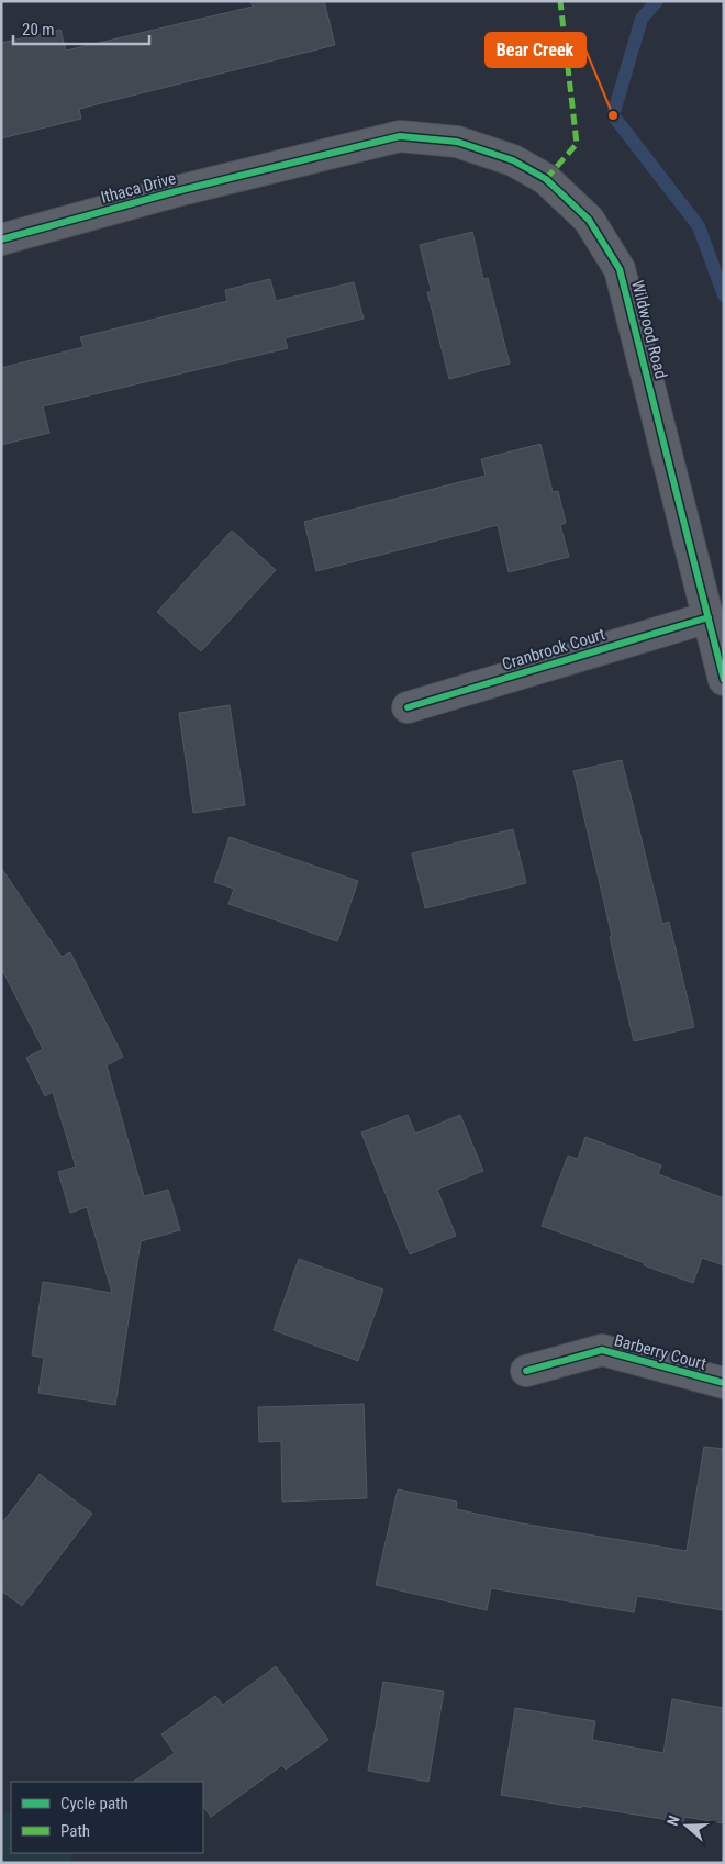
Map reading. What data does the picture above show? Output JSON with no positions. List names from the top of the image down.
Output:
{
  "streets": {
    "street": [
      "Ithaca Drive",
      "Wildwood Road",
      "Cranbrook Court",
      "Barberry Court"
    ]
  },
  "crossings": [
    ["Ithaca Drive", "Wildwood Road"],
    ["Wildwood Road", "Cranbrook Court"]
  ],
  "places": ["Bear Creek"],
  "legend": ["Cycle path", "Path"],
  "scale_bar": "20 m",
  "north": "left"
}
